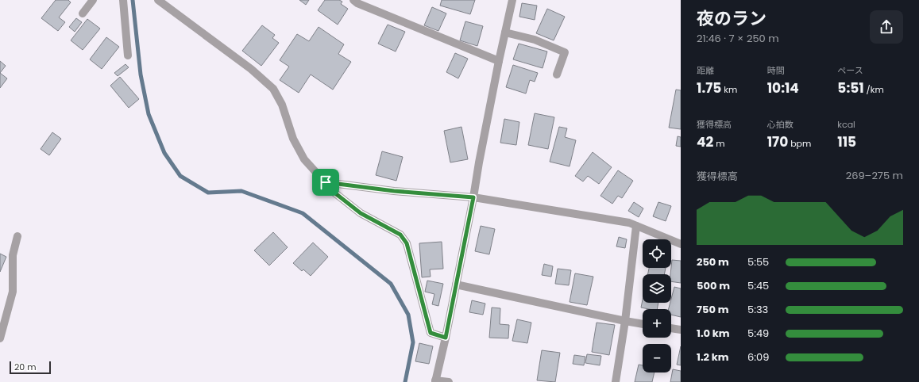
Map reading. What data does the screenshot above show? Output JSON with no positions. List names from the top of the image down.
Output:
{
  "scale_bar": "20 m",
  "page": {
    "heading": ["夜のラン", "21:46 · 7 × 250 m"],
    "stats": [
      ["距離", "1.75 km"],
      ["時間", "10:14"],
      ["ペース", "5:51 /km"],
      ["獲得標高", "42 m"],
      ["心拍数", "170 bpm"],
      ["kcal", "115"]
    ],
    "chart": ["獲得標高", "269–275 m"],
    "map_buttons": ["+", "−"],
    "list": [
      {
        "name": "250 m",
        "note": "5:55"
      },
      {
        "name": "500 m",
        "note": "5:45"
      },
      {
        "name": "750 m",
        "note": "5:33"
      },
      {
        "name": "1.0 km",
        "note": "5:49"
      },
      {
        "name": "1.2 km",
        "note": "6:09"
      }
    ],
    "scale": "20 m"
  }
}
